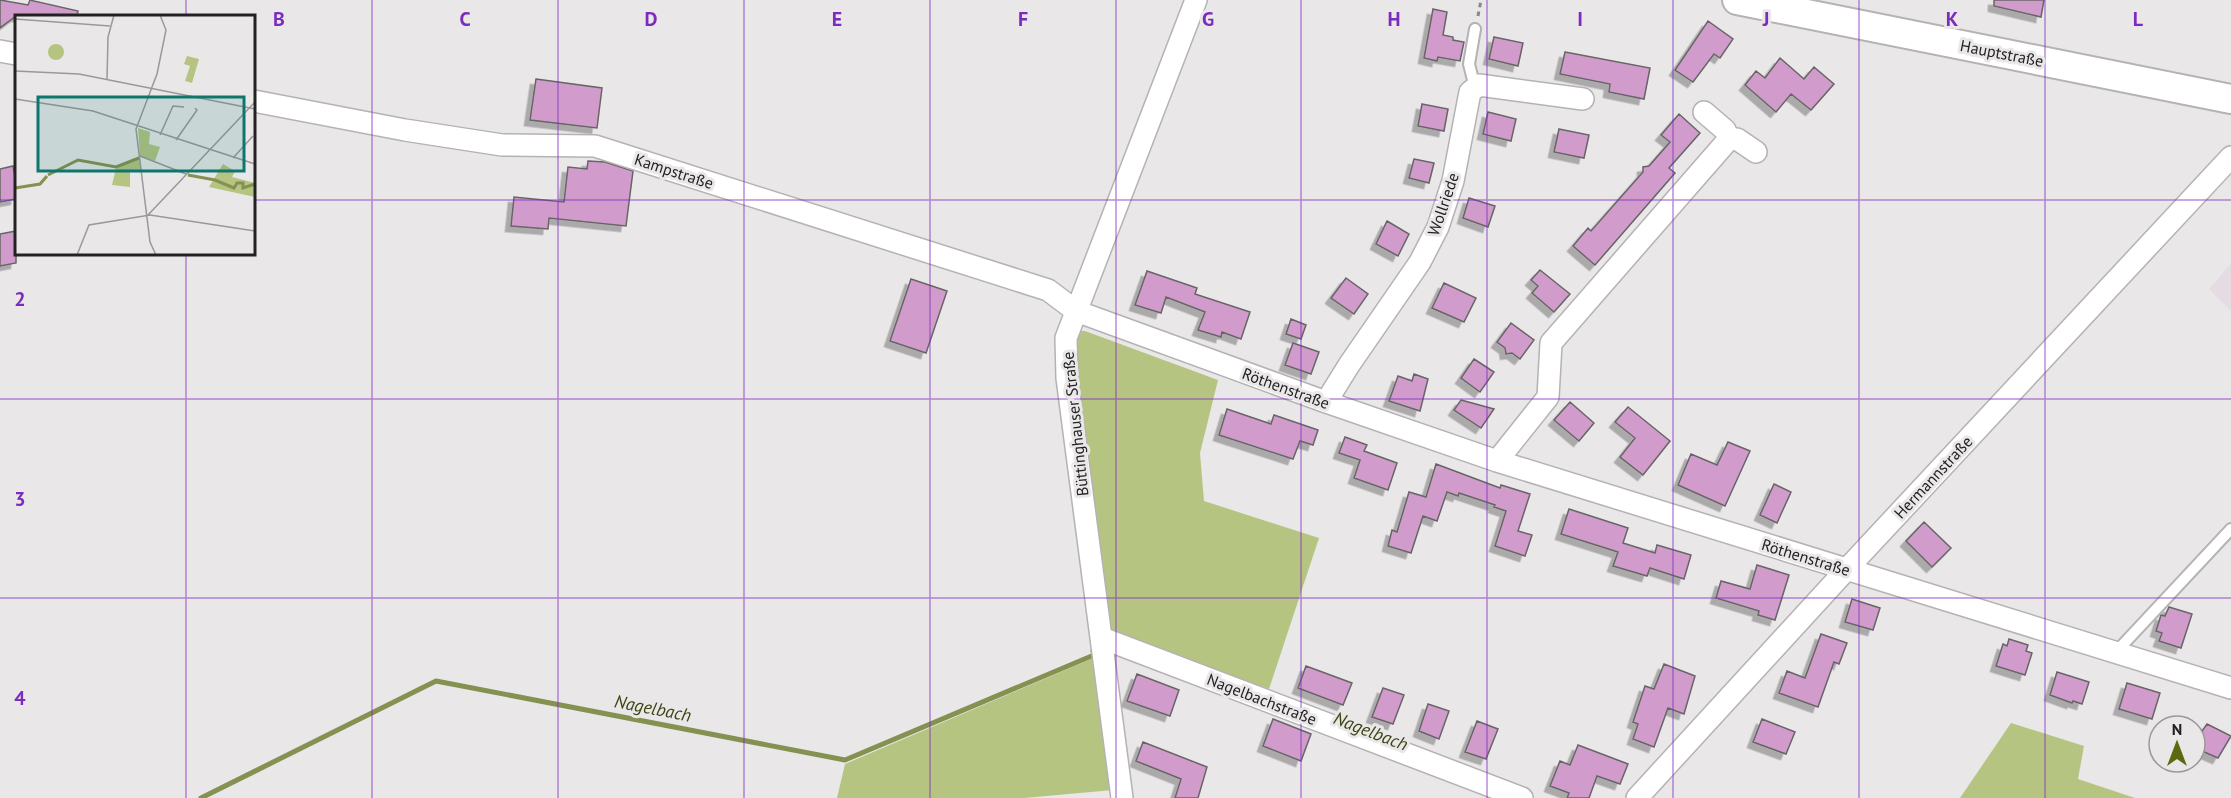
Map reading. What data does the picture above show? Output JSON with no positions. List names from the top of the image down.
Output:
{
  "streets": {
    "main road": ["Hauptstraße"],
    "street": [
      "Kampstraße",
      "Wollriede",
      "Röthenstraße",
      "Büttinghauser Straße",
      "Hermannstraße",
      "Nagelbachstraße"
    ]
  },
  "crossings": [
    ["Kampstraße", "Röthenstraße"],
    ["Kampstraße", "Büttinghauser Straße"],
    ["Wollriede", "Röthenstraße"],
    ["Röthenstraße", "Büttinghauser Straße"],
    ["Röthenstraße", "Hermannstraße"],
    ["Büttinghauser Straße", "Nagelbachstraße"]
  ],
  "water": ["Nagelbach"],
  "north": "top",
  "grid": {
    "columns": [
      "B",
      "C",
      "D",
      "E",
      "F",
      "G",
      "H",
      "I",
      "J",
      "K",
      "L"
    ],
    "rows": ["2", "3", "4"]
  }
}
